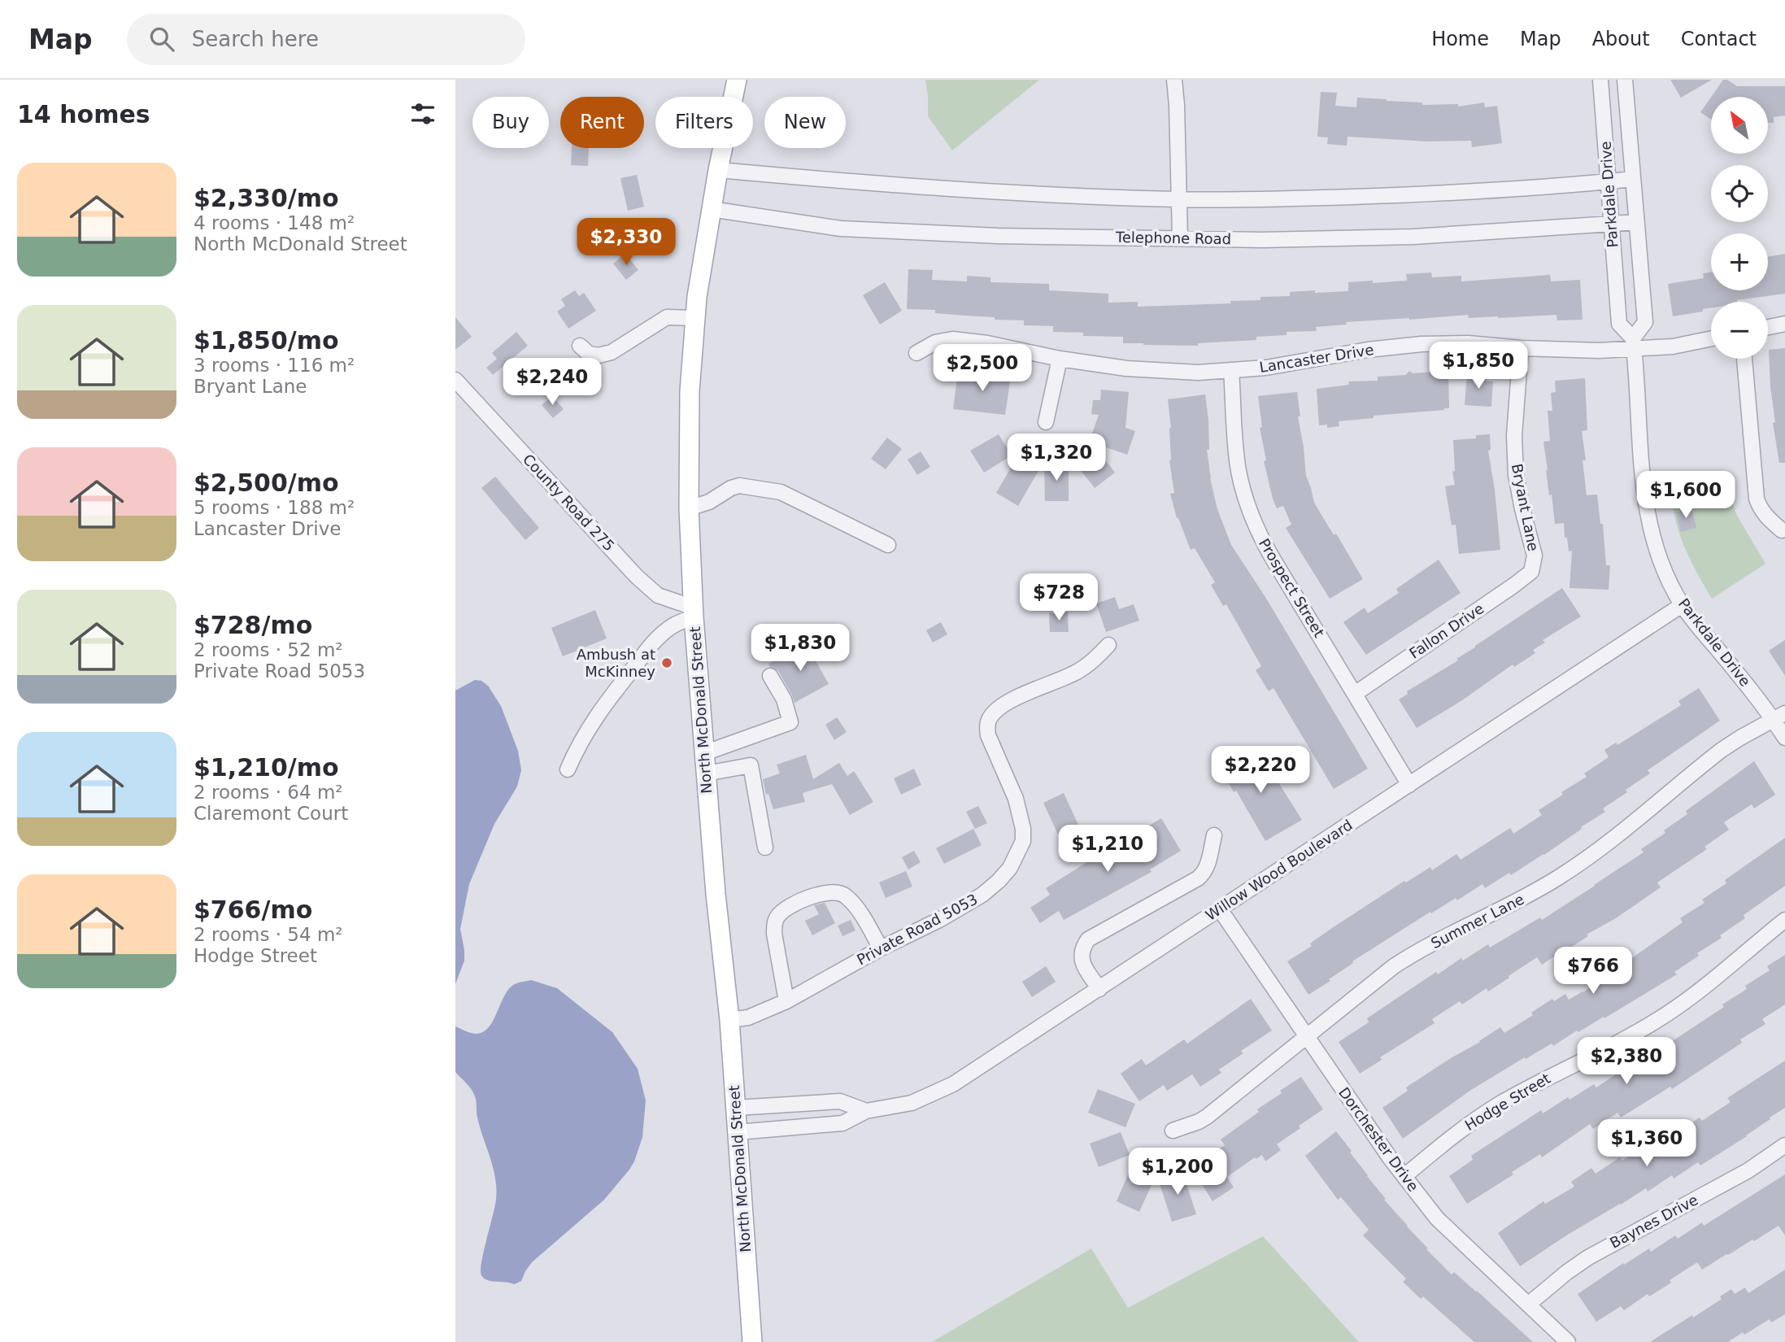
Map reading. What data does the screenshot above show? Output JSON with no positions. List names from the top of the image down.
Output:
{
  "streets": {
    "main road": ["North McDonald Street"],
    "street": [
      "Parkdale Drive",
      "Telephone Road",
      "Lancaster Drive",
      "County Road 275",
      "Bryant Lane",
      "Prospect Street",
      "Fallon Drive",
      "Willow Wood Boulevard",
      "Summer Lane",
      "Private Road 5053",
      "Hodge Street",
      "Dorchester Drive",
      "Baynes Drive"
    ]
  },
  "crossings": [
    ["Parkdale Drive", "Telephone Road"],
    ["Parkdale Drive", "Lancaster Drive"],
    ["Parkdale Drive", "Willow Wood Boulevard"],
    ["Parkdale Drive", "Summer Lane"],
    ["Telephone Road", "North McDonald Street"],
    ["Lancaster Drive", "Bryant Lane"],
    ["Lancaster Drive", "Prospect Street"],
    ["County Road 275", "North McDonald Street"],
    ["Bryant Lane", "Fallon Drive"],
    ["Prospect Street", "Fallon Drive"],
    ["Prospect Street", "Willow Wood Boulevard"],
    ["North McDonald Street", "Willow Wood Boulevard"],
    ["North McDonald Street", "Private Road 5053"],
    ["Willow Wood Boulevard", "Dorchester Drive"],
    ["Summer Lane", "Dorchester Drive"],
    ["Hodge Street", "Dorchester Drive"],
    ["Dorchester Drive", "Baynes Drive"]
  ],
  "places": ["Ambush at McKinney"],
  "north": "top left",
  "page": {
    "header": "Map",
    "search": "Search here",
    "nav": [
      "Home",
      "Map",
      "About",
      "Contact"
    ],
    "heading": "14 homes",
    "map_buttons": ["+", "−"],
    "chip": [
      "Buy",
      "Rent",
      "Filters",
      "New"
    ],
    "list": [
      {
        "name": "$2,330/mo",
        "note": "4 rooms · 148 m² · North McDonald Street"
      },
      {
        "name": "$1,850/mo",
        "note": "3 rooms · 116 m² · Bryant Lane"
      },
      {
        "name": "$2,500/mo",
        "note": "5 rooms · 188 m² · Lancaster Drive"
      },
      {
        "name": "$728/mo",
        "note": "2 rooms · 52 m² · Private Road 5053"
      },
      {
        "name": "$1,210/mo",
        "note": "2 rooms · 64 m² · Claremont Court"
      },
      {
        "name": "$766/mo",
        "note": "2 rooms · 54 m² · Hodge Street"
      }
    ],
    "price": [
      "$2,330",
      "$1,850",
      "$2,500",
      "$2,240",
      "$1,320",
      "$1,600",
      "$728",
      "$1,830",
      "$2,220",
      "$1,210",
      "$766",
      "$2,380",
      "$1,360",
      "$1,200"
    ]
  }
}
